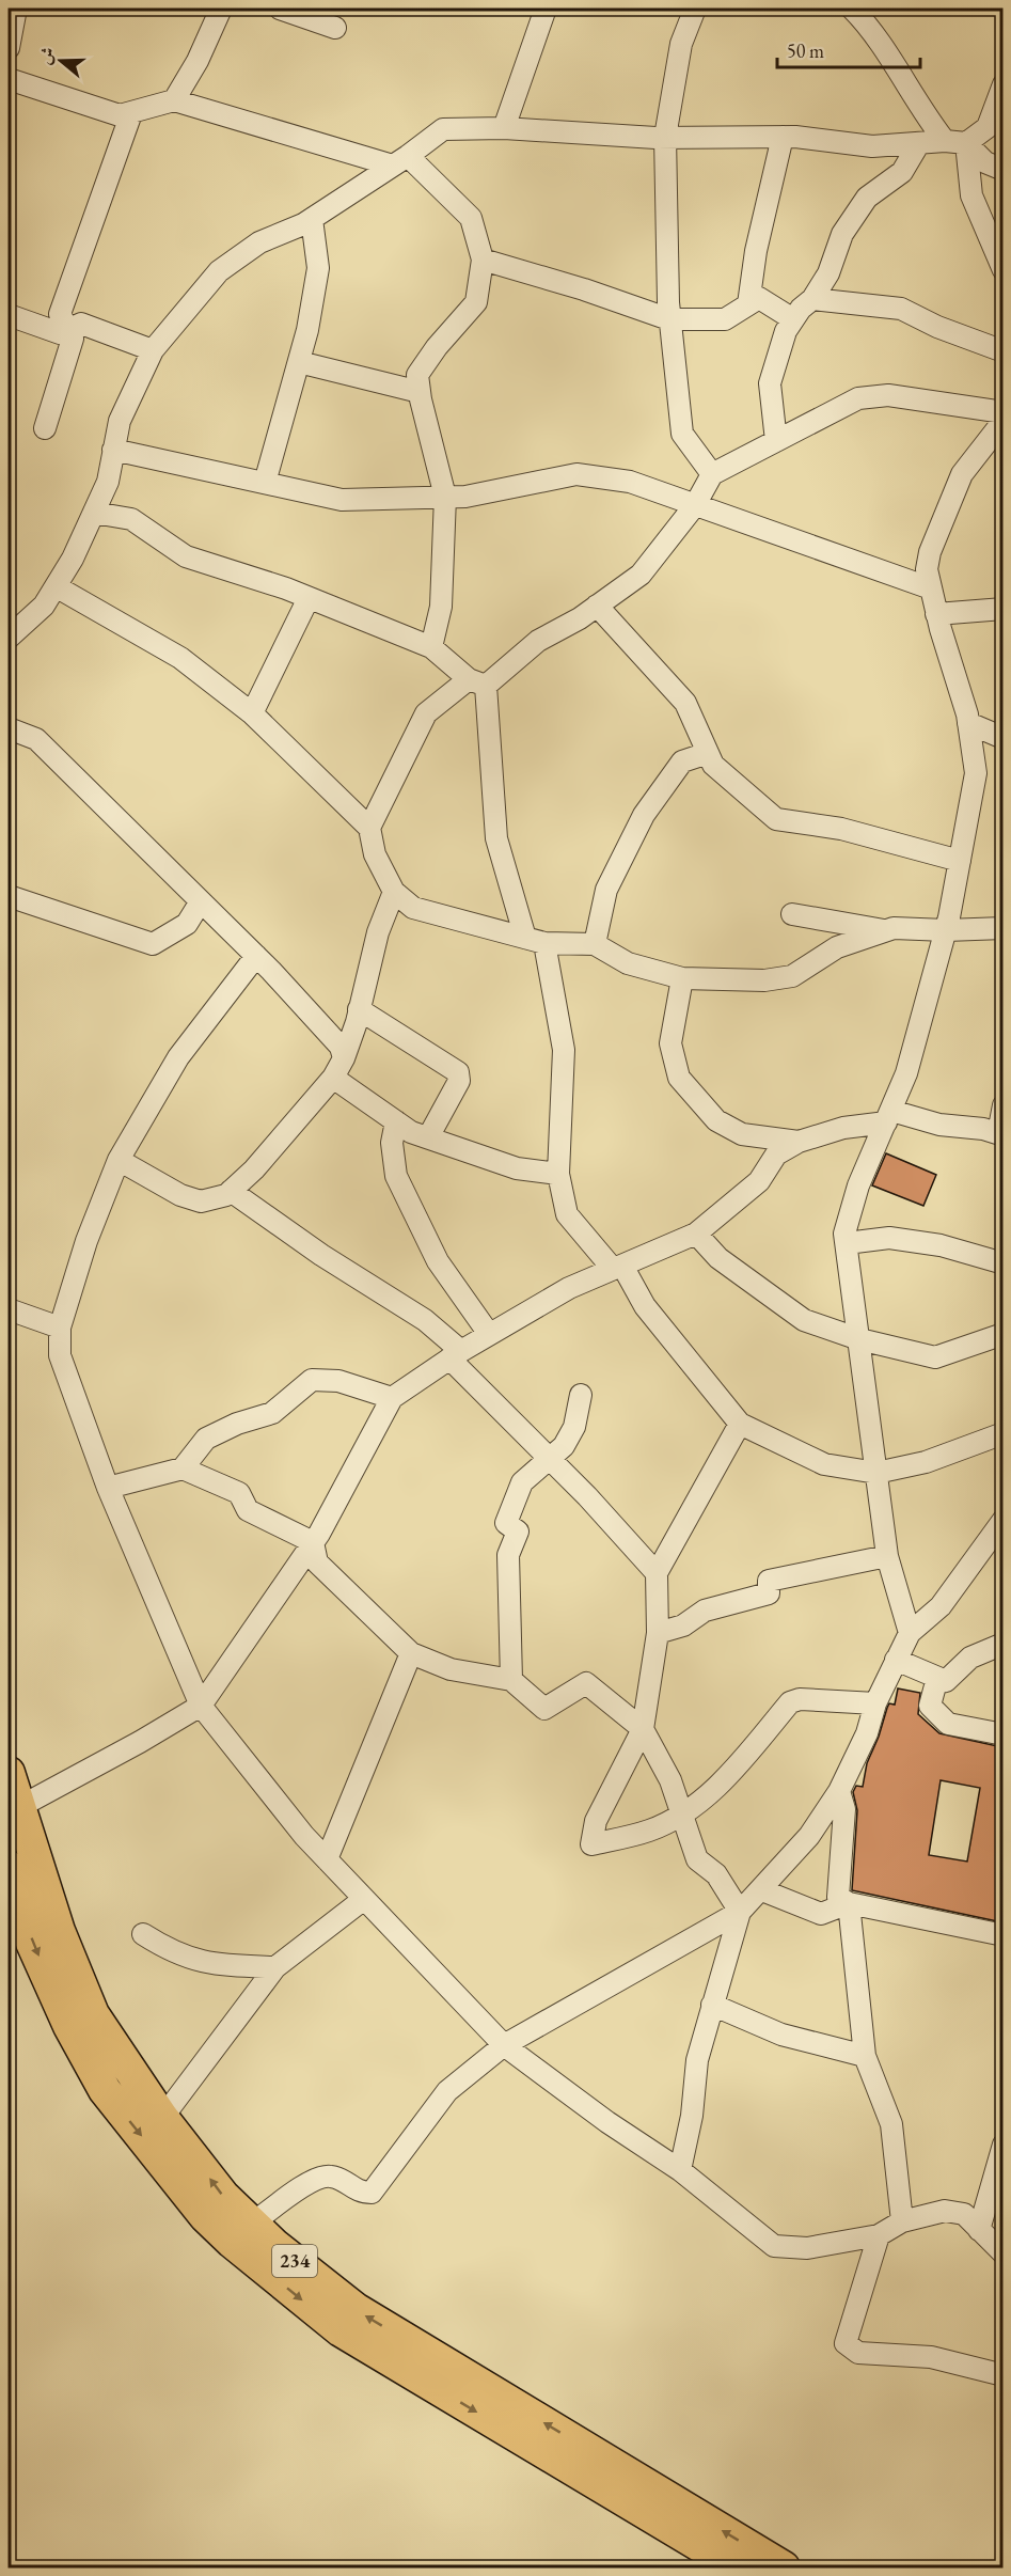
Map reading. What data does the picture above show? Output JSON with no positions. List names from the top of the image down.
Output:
{
  "streets": {
    "main road": ["234"]
  },
  "scale_bar": "50 m",
  "north": "left"
}
